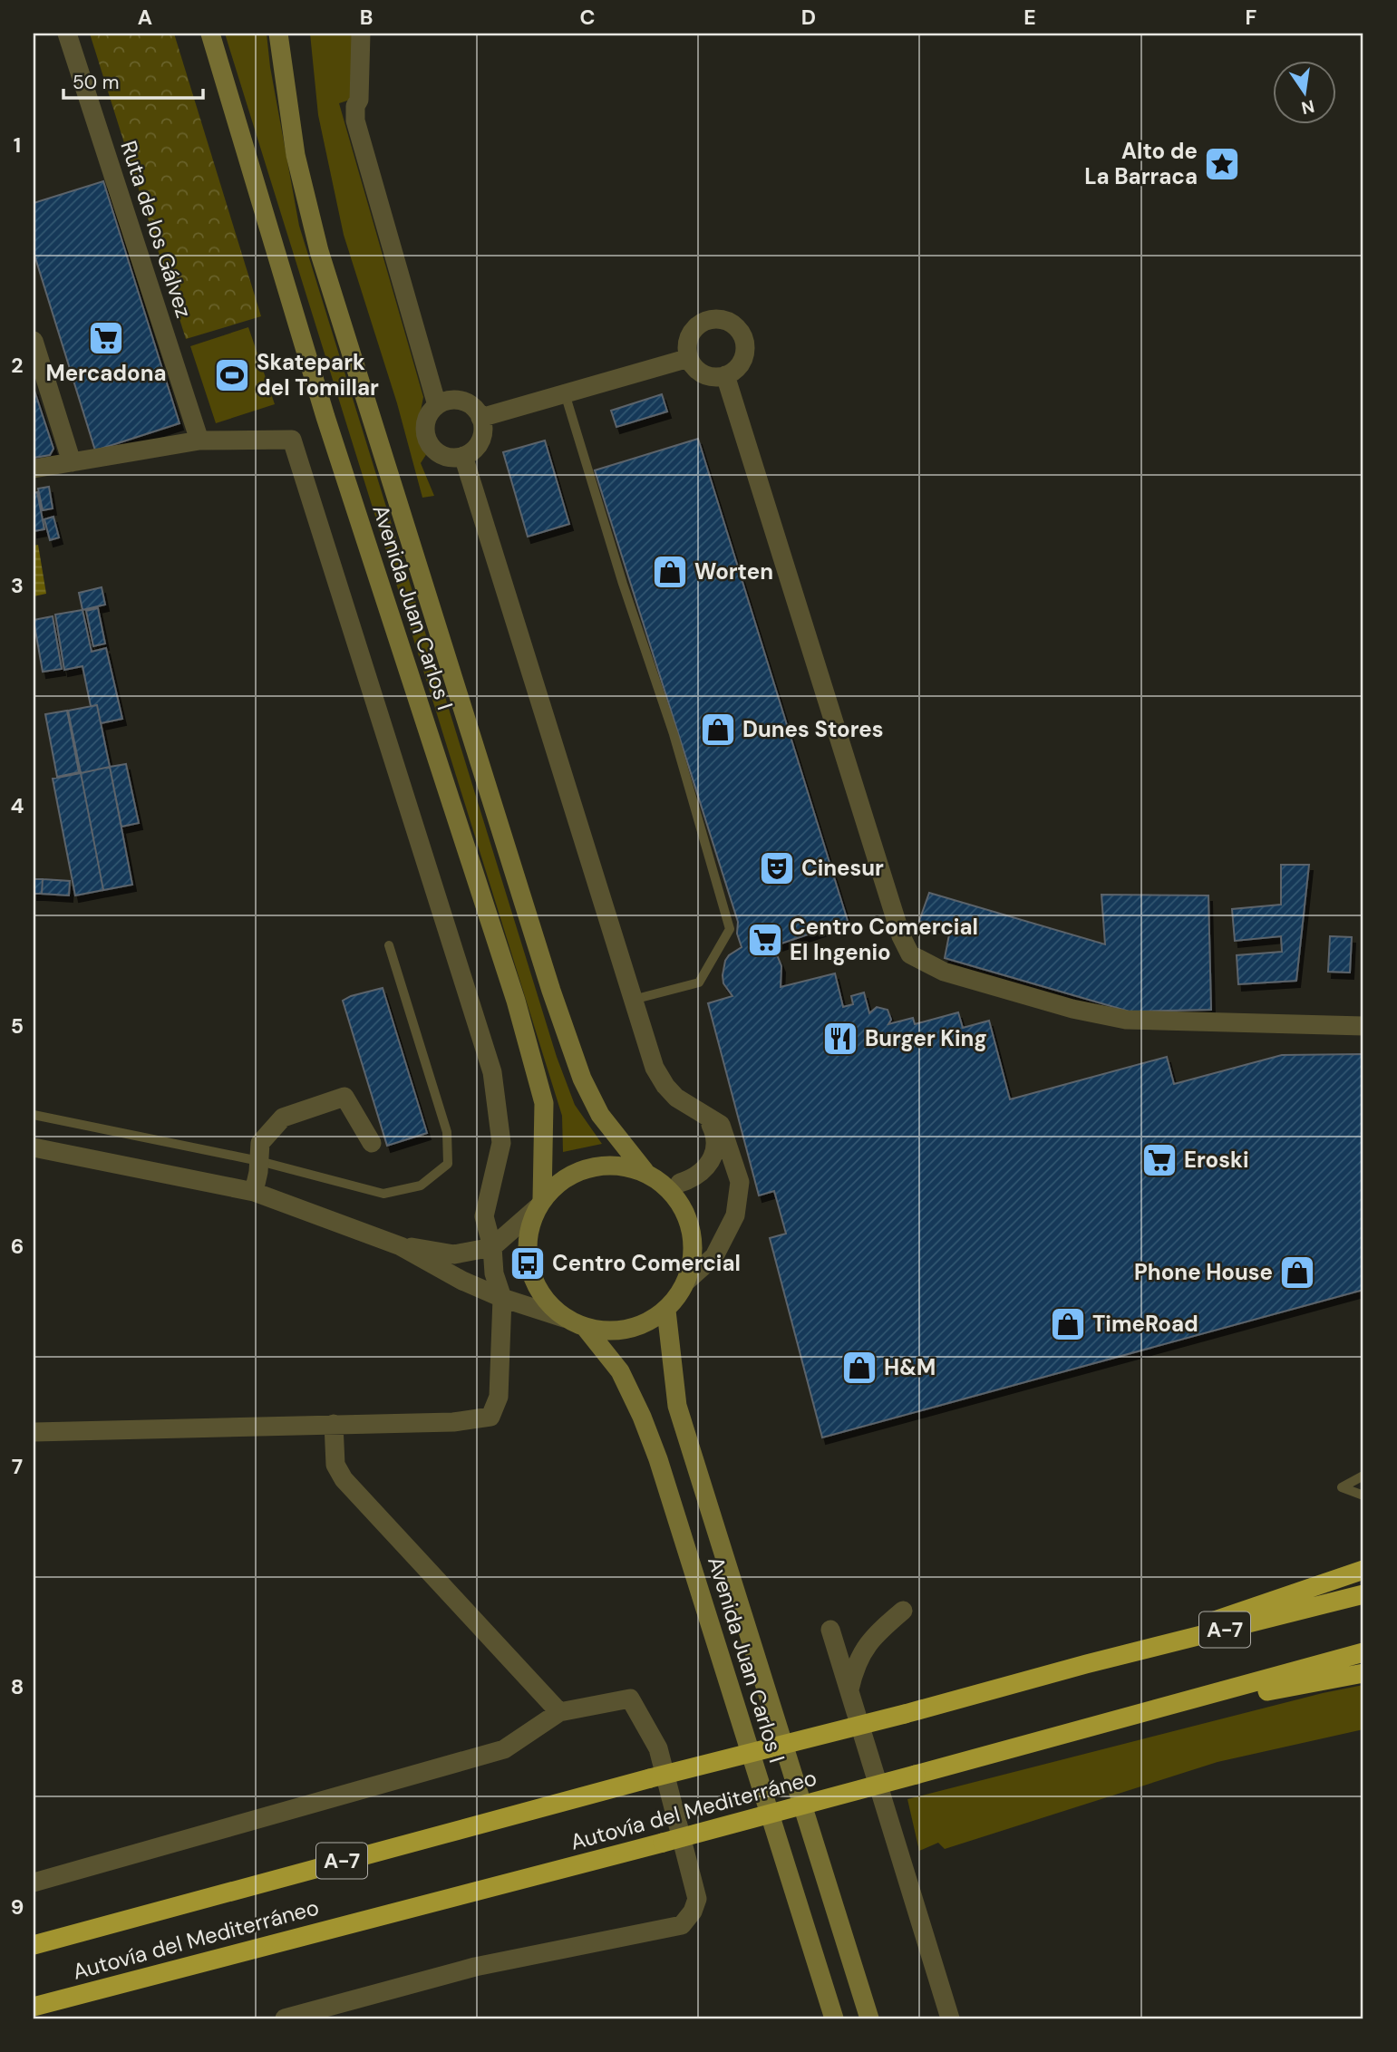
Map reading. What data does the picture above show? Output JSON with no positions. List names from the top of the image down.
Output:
{
  "streets": {
    "highway": ["A-7", "Autovía del Mediterráneo"],
    "street": ["Ruta de los Gálvez", "Avenida Juan Carlos I"]
  },
  "places": {
    "place": ["Alto de La Barraca"],
    "supermarket": ["Mercadona", "Centro Comercial El Ingenio", "Eroski"],
    "sports": ["Skatepark del Tomillar"],
    "shop": [
      "Worten",
      "Dunes Stores",
      "Phone House",
      "TimeRoad",
      "H&M"
    ],
    "theatre": ["Cinesur"],
    "restaurant": ["Burger King"],
    "bus stop": ["Centro Comercial"]
  },
  "scale_bar": "50 m",
  "north": "bottom",
  "grid": {
    "columns": [
      "A",
      "B",
      "C",
      "D",
      "E",
      "F"
    ],
    "rows": [
      "1",
      "2",
      "3",
      "4",
      "5",
      "6",
      "7",
      "8",
      "9"
    ]
  }
}
